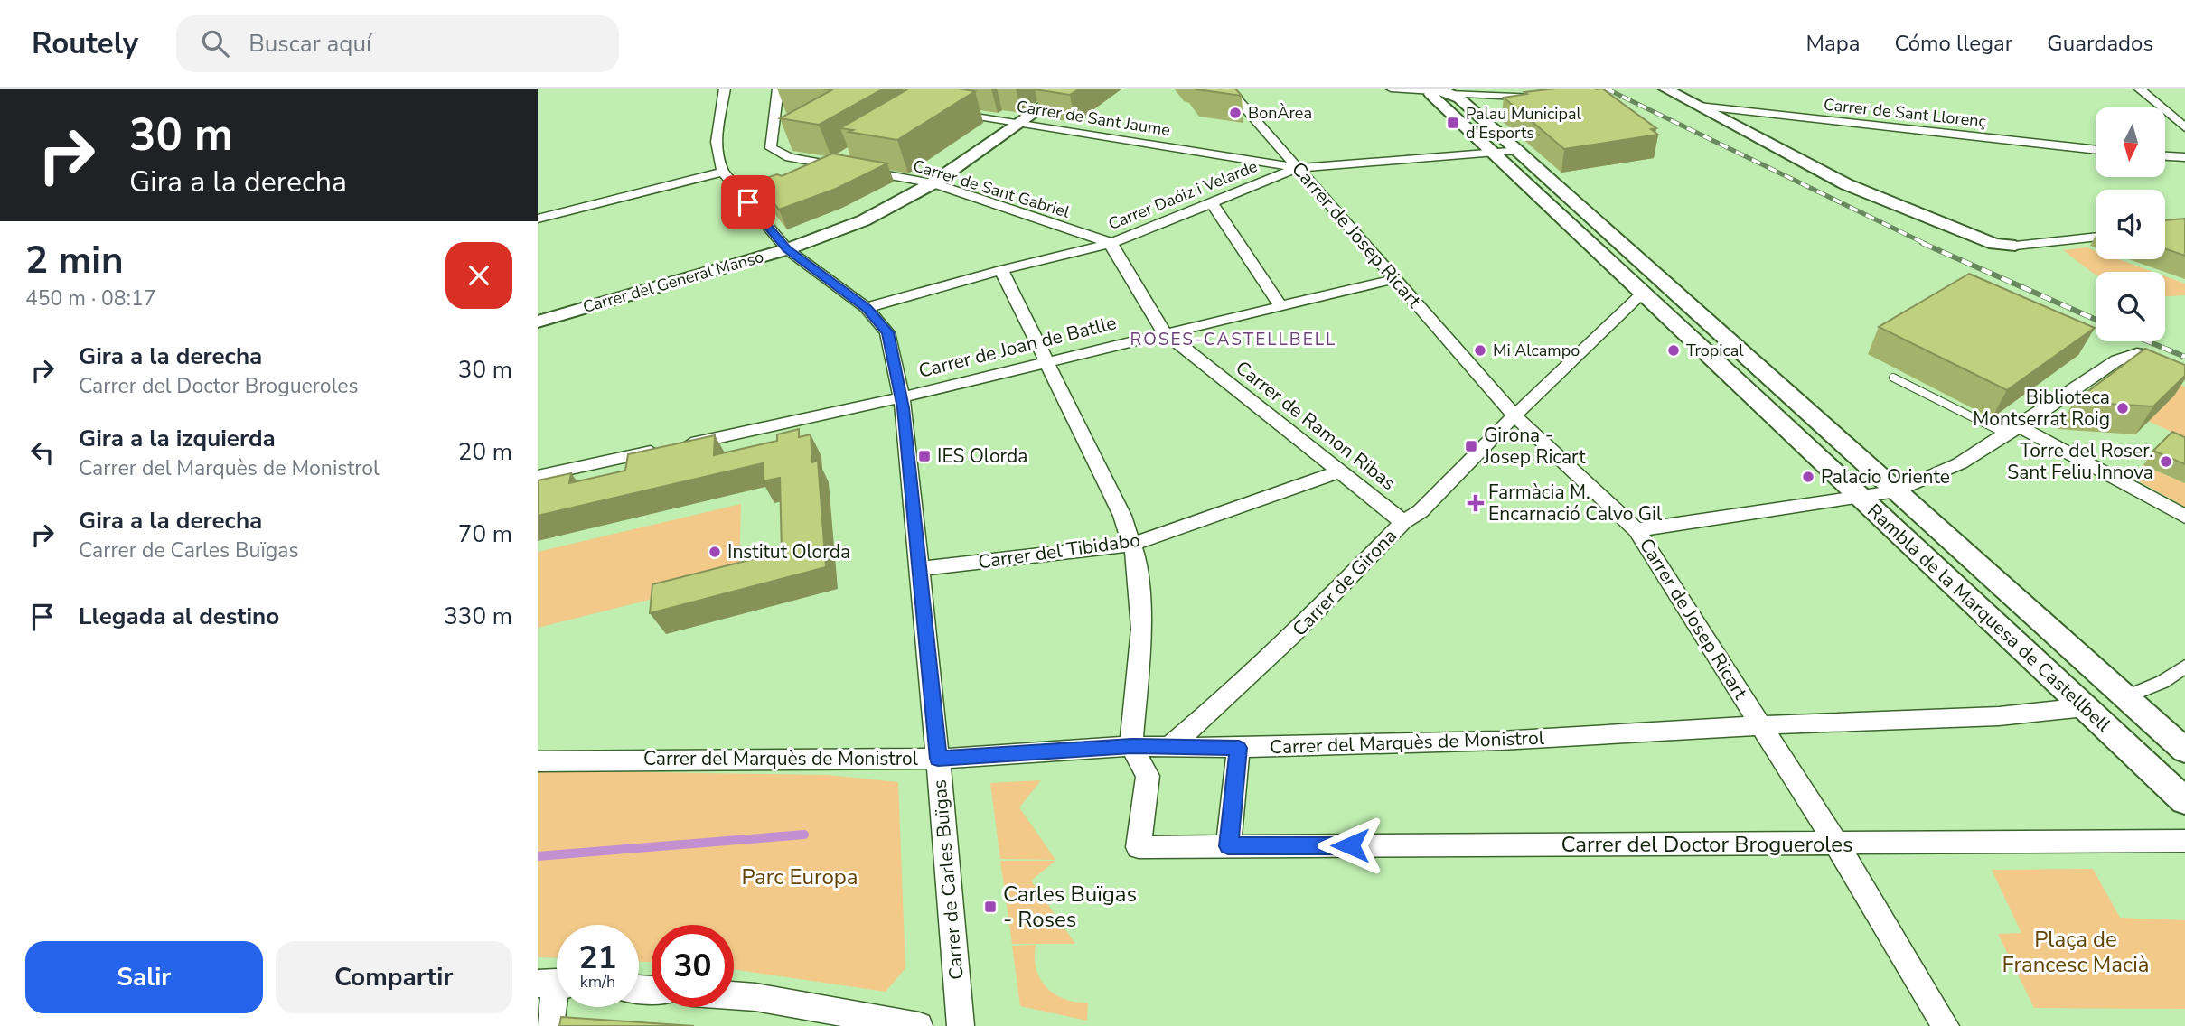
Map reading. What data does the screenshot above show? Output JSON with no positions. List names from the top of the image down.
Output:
{
  "streets": {
    "street": [
      "Carrer de Sant Llorenç",
      "Carrer de Sant Jaume",
      "Carrer de Sant Gabriel",
      "Carrer Daóiz i Velarde",
      "Carrer de Josep Ricart",
      "Carrer del General Manso",
      "Carrer de Joan de Batlle",
      "Carrer de Ramon Ribas",
      "Carrer del Tibidabo",
      "Carrer de Girona",
      "Rambla de la Marquesa de Castellbell",
      "Carrer del Marquès de Monistrol",
      "Carrer del Doctor Brogueroles",
      "Carrer de Carles Buïgas"
    ]
  },
  "crossings": [
    ["Carrer de Sant Jaume", "Carrer Daóiz i Velarde"],
    ["Carrer de Sant Jaume", "Carrer de Josep Ricart"],
    ["Carrer de Sant Jaume", "Carrer del General Manso"],
    ["Carrer de Sant Gabriel", "Carrer Daóiz i Velarde"],
    ["Carrer de Sant Gabriel", "Carrer del General Manso"],
    ["Carrer de Sant Gabriel", "Carrer de Ramon Ribas"],
    ["Carrer Daóiz i Velarde", "Carrer de Josep Ricart"],
    ["Carrer Daóiz i Velarde", "Carrer de Ramon Ribas"],
    ["Carrer Daóiz i Velarde", "Rambla de la Marquesa de Castellbell"],
    ["Carrer Daóiz i Velarde", "Carrer de Carles Buïgas"],
    ["Carrer de Josep Ricart", "Carrer de Joan de Batlle"],
    ["Carrer de Josep Ricart", "Carrer de Girona"],
    ["Carrer de Josep Ricart", "Carrer del Marquès de Monistrol"],
    ["Carrer de Josep Ricart", "Carrer del Doctor Brogueroles"],
    ["Carrer del General Manso", "Carrer de Carles Buïgas"],
    ["Carrer de Joan de Batlle", "Carrer de Ramon Ribas"],
    ["Carrer de Joan de Batlle", "Carrer de Carles Buïgas"],
    ["Carrer de Ramon Ribas", "Carrer del Tibidabo"],
    ["Carrer de Ramon Ribas", "Carrer de Girona"],
    ["Carrer del Tibidabo", "Carrer de Carles Buïgas"],
    ["Carrer de Girona", "Rambla de la Marquesa de Castellbell"],
    ["Carrer de Girona", "Carrer del Marquès de Monistrol"],
    ["Rambla de la Marquesa de Castellbell", "Carrer del Marquès de Monistrol"],
    ["Carrer del Marquès de Monistrol", "Carrer del Doctor Brogueroles"],
    ["Carrer del Marquès de Monistrol", "Carrer de Carles Buïgas"]
  ],
  "districts": ["ROSES-CASTELLBELL"],
  "parks": ["Parc Europa", "Plaça de Francesc Macià"],
  "places": {
    "other": [
      "BonÀrea",
      "Mi Alcampo",
      "Tropical",
      "Biblioteca Montserrat Roig",
      "Torre del Roser. Sant Feliu Innova",
      "Palacio Oriente",
      "Institut Olorda"
    ],
    "transit": [
      "Palau Municipal d'Esports",
      "Girona - Josep Ricart",
      "IES Olorda",
      "Carles Buïgas - Roses"
    ],
    "health": ["Farmàcia M. Encarnació Calvo Gil"]
  },
  "north": "bottom",
  "page": {
    "header": "Routely",
    "search": "Buscar aquí",
    "nav": ["Mapa", "Cómo llegar", "Guardados"],
    "turn": ["30 m", "Gira a la derecha"],
    "heading": ["2 min", "450 m · 08:17"],
    "list": [
      {
        "name": "Gira a la derecha",
        "note": "Carrer del Doctor Brogueroles",
        "value": "30 m"
      },
      {
        "name": "Gira a la izquierda",
        "note": "Carrer del Marquès de Monistrol",
        "value": "20 m"
      },
      {
        "name": "Gira a la derecha",
        "note": "Carrer de Carles Buïgas",
        "value": "70 m"
      },
      {
        "name": "Llegada al destino",
        "value": "330 m"
      }
    ],
    "speed": "21 km/h",
    "limit": "30",
    "buttons": ["Salir", "Compartir"]
  }
}
